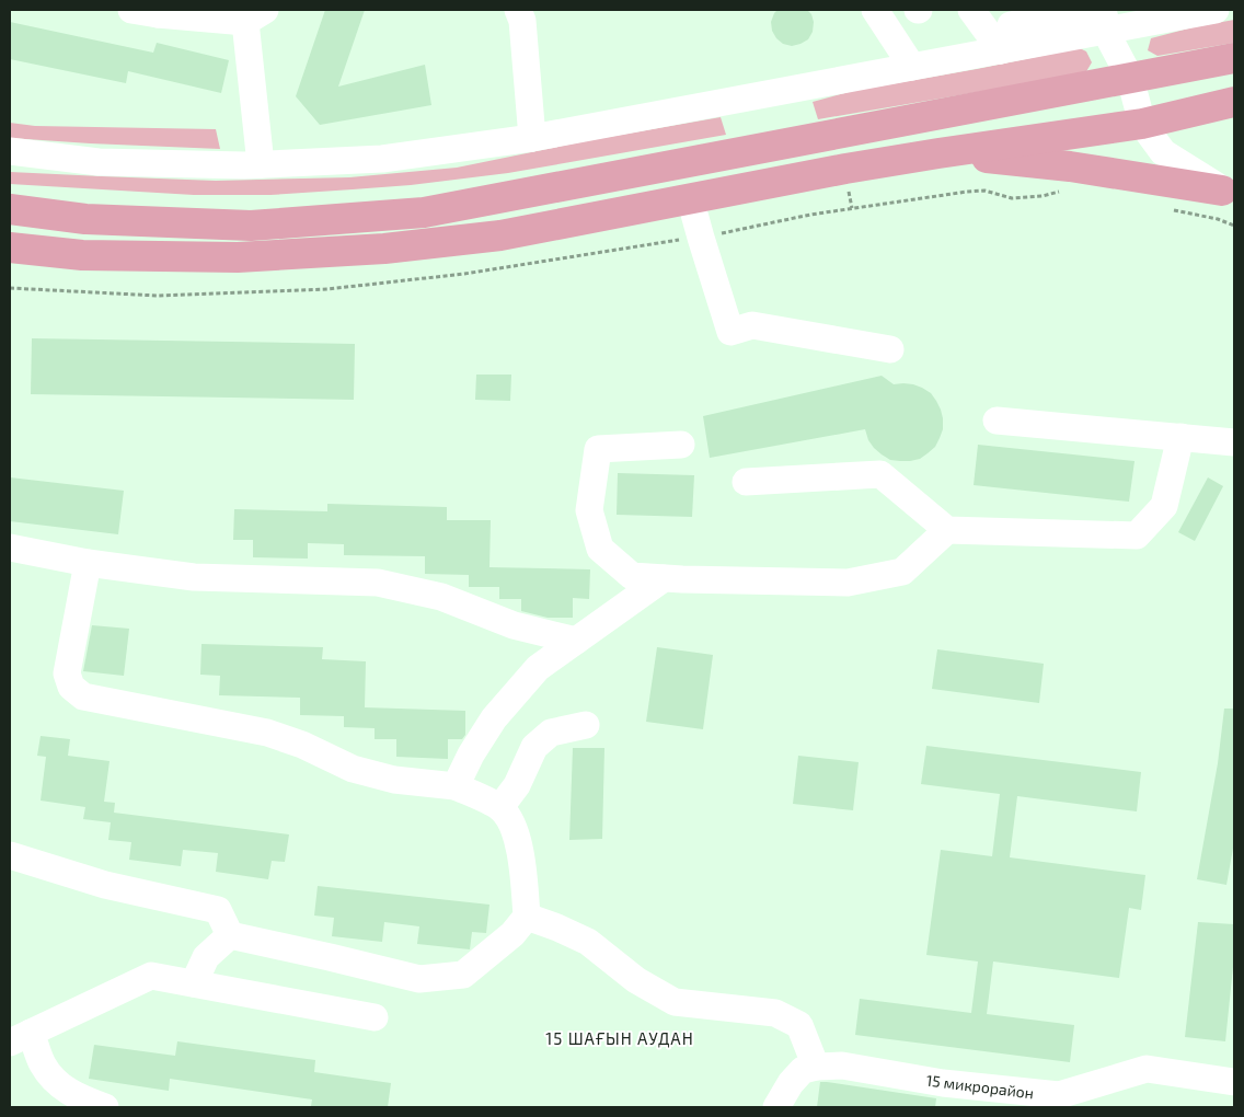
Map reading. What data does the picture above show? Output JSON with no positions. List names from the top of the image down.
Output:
{
  "streets": {
    "street": ["15 микрорайон"]
  },
  "districts": ["15 ШАҒЫН АУДАН"]
}
